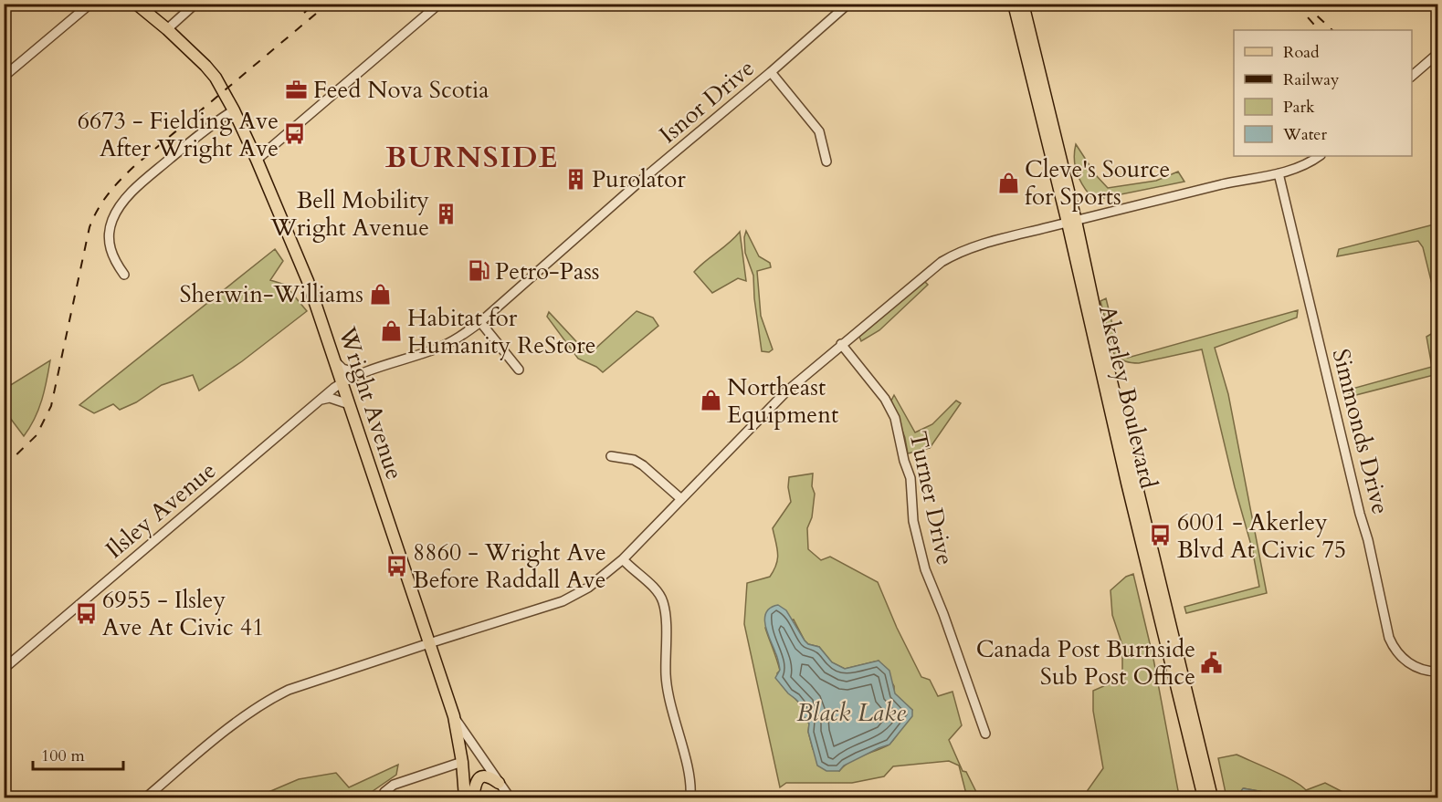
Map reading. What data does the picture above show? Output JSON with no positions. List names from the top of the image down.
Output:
{
  "streets": {
    "main road": ["Akerley Boulevard", "Wright Avenue"],
    "street": [
      "Isnor Drive",
      "Simmonds Drive",
      "Turner Drive",
      "Ilsley Avenue"
    ]
  },
  "crossings": [
    ["Isnor Drive", "Wright Avenue"],
    ["Isnor Drive", "Ilsley Avenue"],
    ["Wright Avenue", "Ilsley Avenue"]
  ],
  "districts": ["BURNSIDE"],
  "water": ["Black Lake"],
  "places": {
    "office": ["Feed Nova Scotia"],
    "bus stop": [
      "6673 - Fielding Ave After Wright Ave",
      "6001 - Akerley Blvd At Civic 75",
      "8860 - Wright Ave Before Raddall Ave",
      "6955 - Ilsley Ave At Civic 41"
    ],
    "building": ["Purolator", "Bell Mobility Wright Avenue"],
    "shop": [
      "Cleve's Source for Sports",
      "Sherwin-Williams",
      "Habitat for Humanity ReStore",
      "Northeast Equipment"
    ],
    "fuel station": ["Petro-Pass"],
    "public building": ["Canada Post Burnside Sub Post Office"]
  },
  "legend": [
    "Road",
    "Railway",
    "Park",
    "Water"
  ],
  "scale_bar": "100 m"
}
